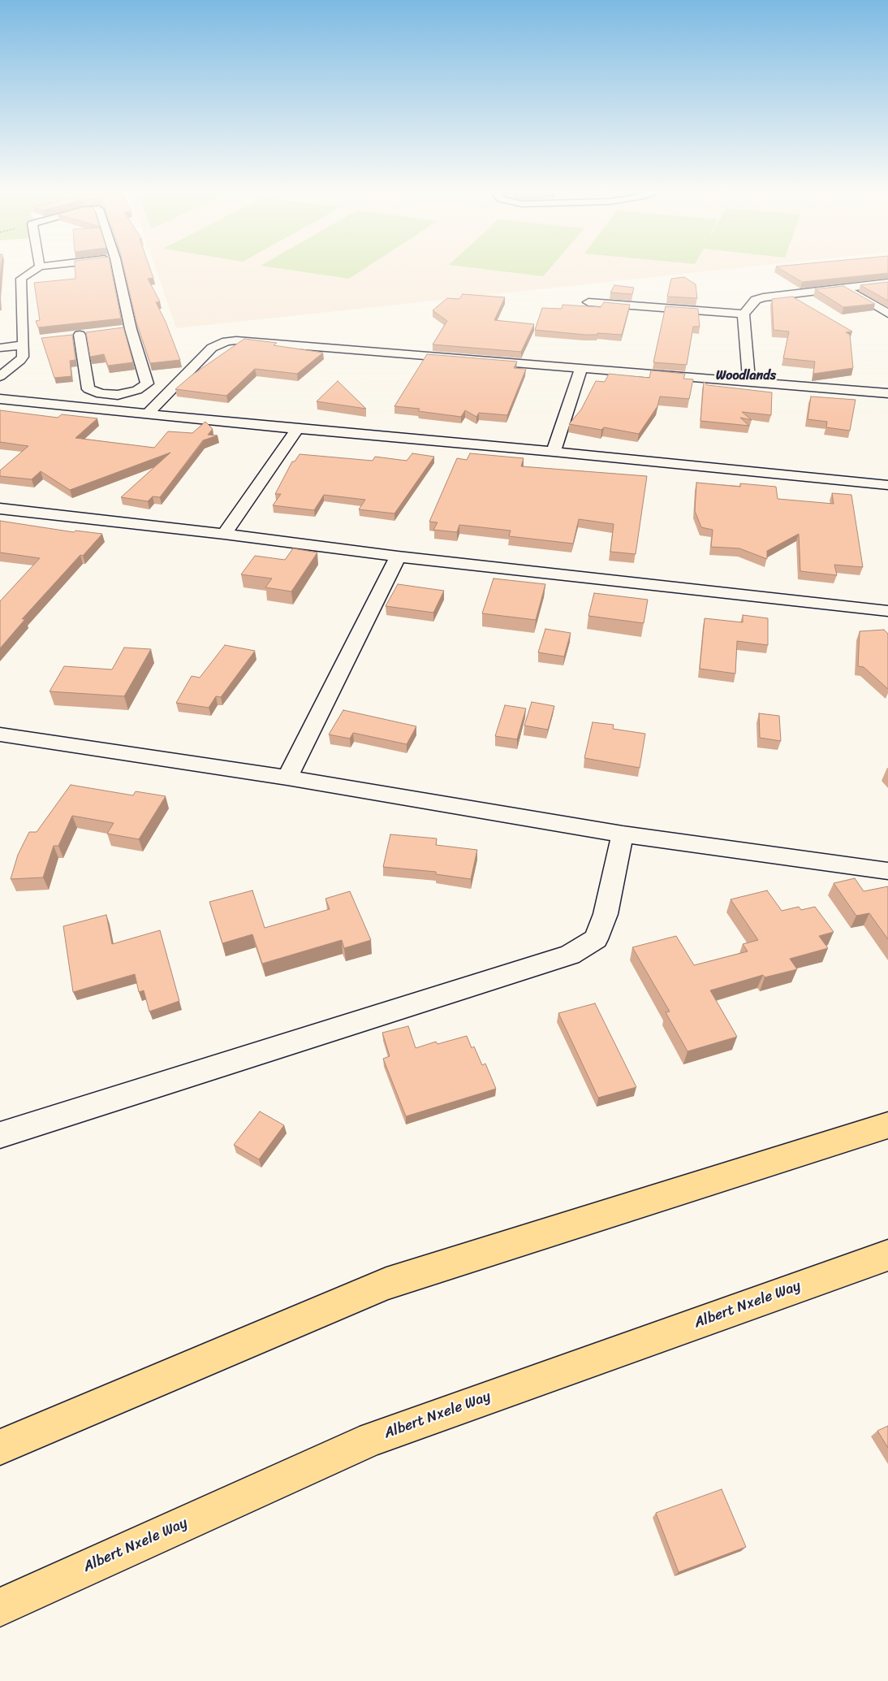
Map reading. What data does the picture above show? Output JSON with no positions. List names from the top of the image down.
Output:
{
  "streets": {
    "main road": ["Albert Nxele Way"]
  },
  "districts": ["Woodlands"]
}
